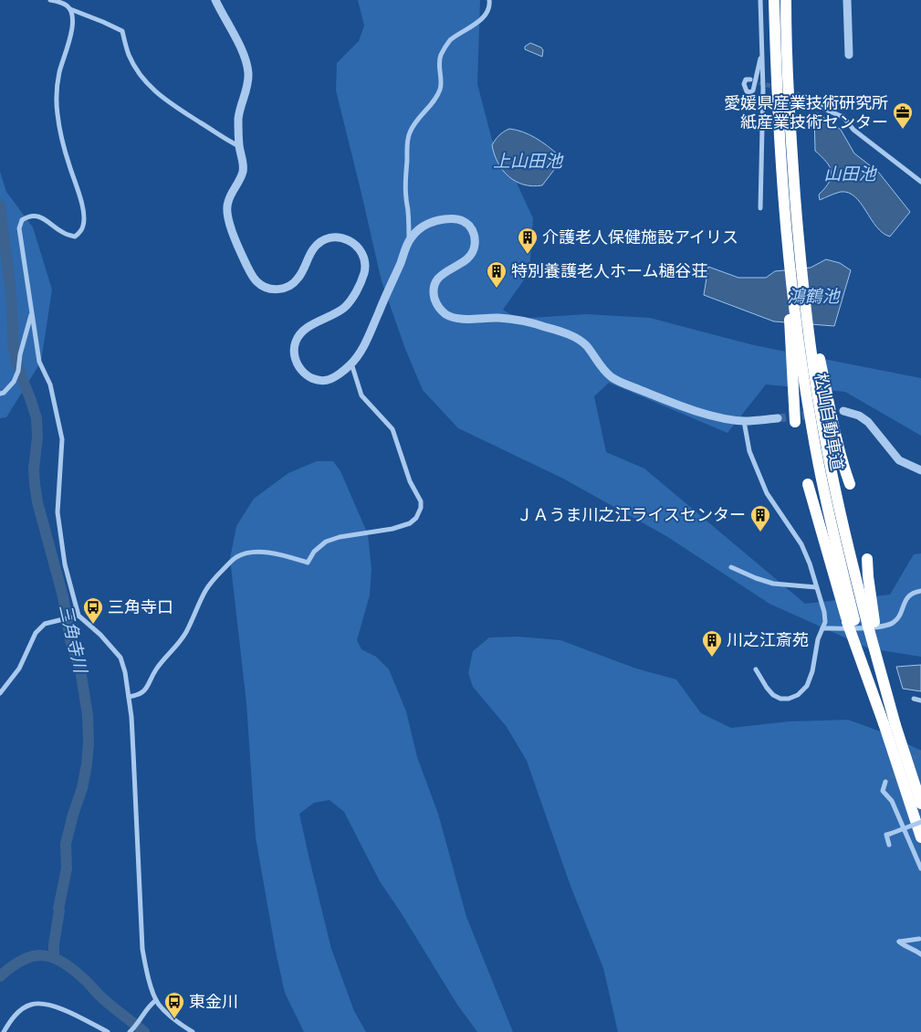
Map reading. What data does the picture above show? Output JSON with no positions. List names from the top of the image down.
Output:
{
  "streets": {
    "highway": ["松山自動車道"]
  },
  "water": [
    "上山田池",
    "山田池",
    "鴻鶴池",
    "三角寺川"
  ],
  "places": {
    "office": ["愛媛県産業技術研究所 紙産業技術センター"],
    "building": [
      "介護老人保健施設アイリス",
      "特別養護老人ホーム樋谷荘",
      "ＪＡうま川之江ライスセンター",
      "川之江斎苑"
    ],
    "bus stop": ["三角寺口", "東金川"]
  }
}
